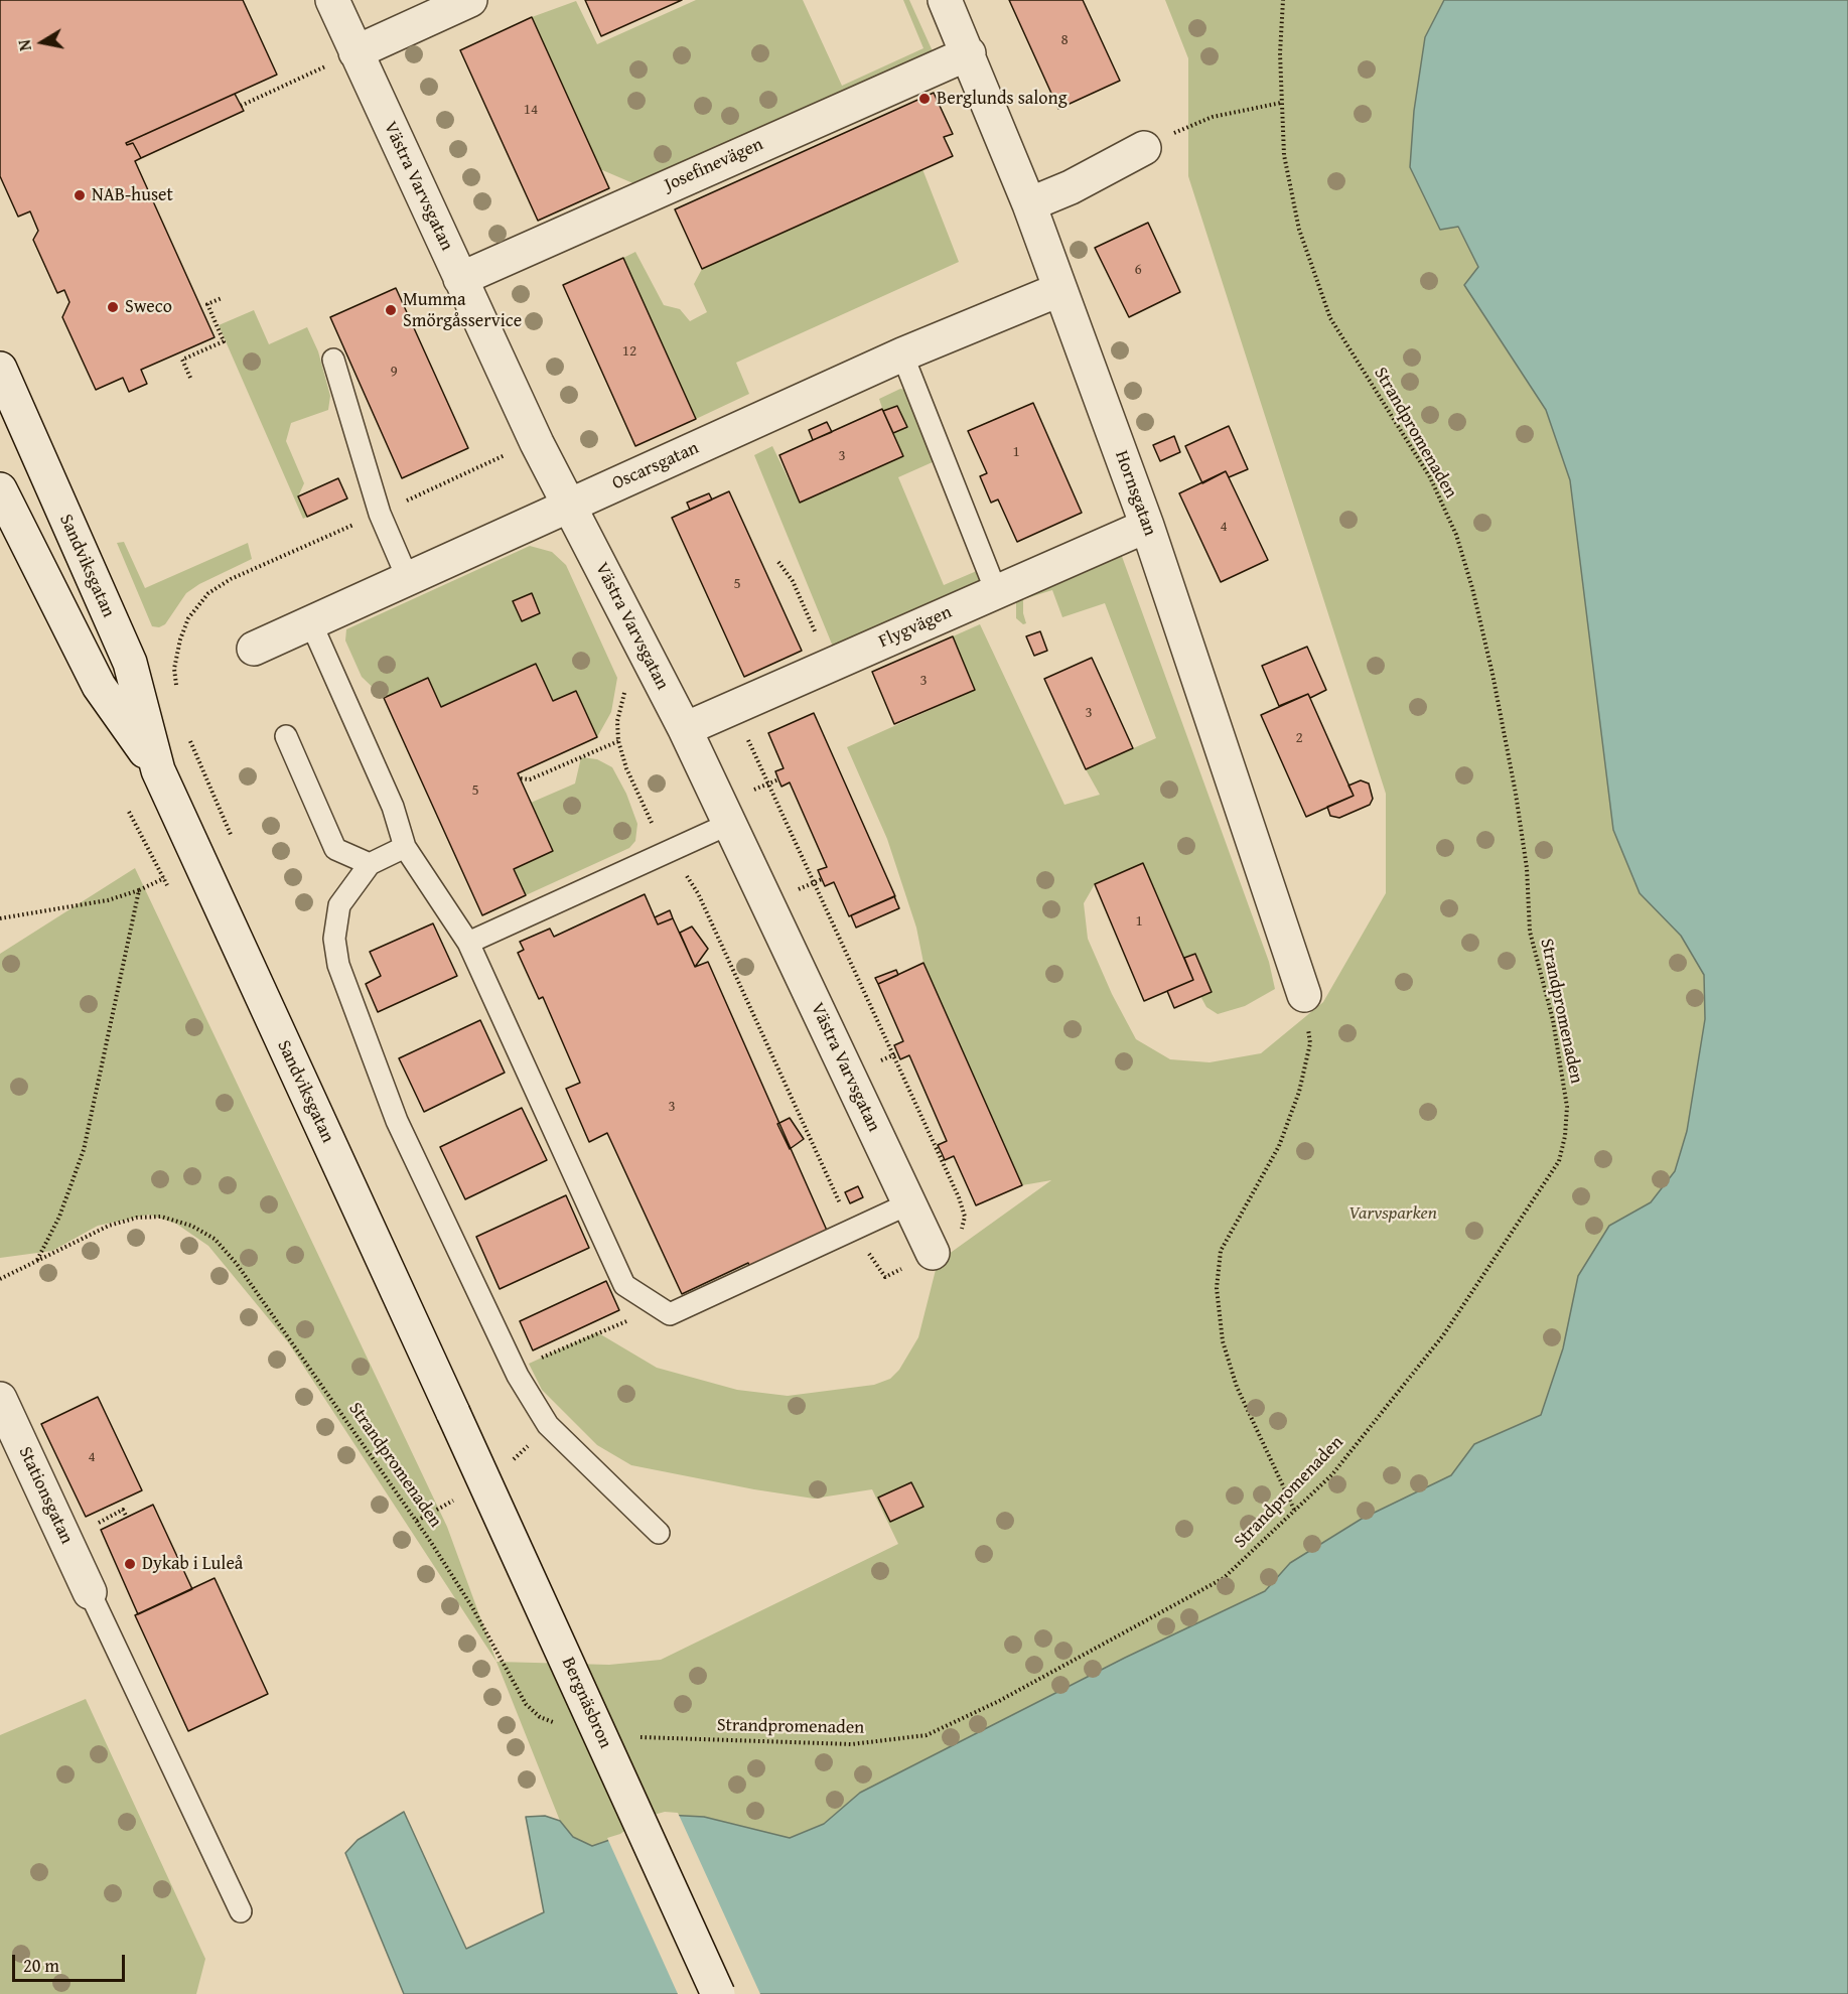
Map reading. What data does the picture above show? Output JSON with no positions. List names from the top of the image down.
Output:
{
  "streets": {
    "street": [
      "Josefinevägen",
      "Västra Varvsgatan",
      "Oscarsgatan",
      "Hornsgatan",
      "Sandviksgatan",
      "Flygvägen",
      "Stationsgatan",
      "Bergnäsbron"
    ],
    "path": ["Strandpromenaden"]
  },
  "crossings": [
    ["Josefinevägen", "Västra Varvsgatan"],
    ["Josefinevägen", "Hornsgatan"],
    ["Västra Varvsgatan", "Oscarsgatan"],
    ["Västra Varvsgatan", "Flygvägen"],
    ["Oscarsgatan", "Hornsgatan"],
    ["Hornsgatan", "Flygvägen"],
    ["Sandviksgatan", "Bergnäsbron"]
  ],
  "parks": ["Varvsparken"],
  "places": [
    "Berglunds salong",
    "NAB-huset",
    "Sweco",
    "Mumma Smörgåsservice",
    "Dykab i Luleå"
  ],
  "house_numbers": [
    "8",
    "14",
    "6",
    "12",
    "9",
    "1",
    "3",
    "4",
    "5",
    "3",
    "3",
    "2",
    "5",
    "1",
    "3",
    "4"
  ],
  "scale_bar": "20 m",
  "north": "left"
}
